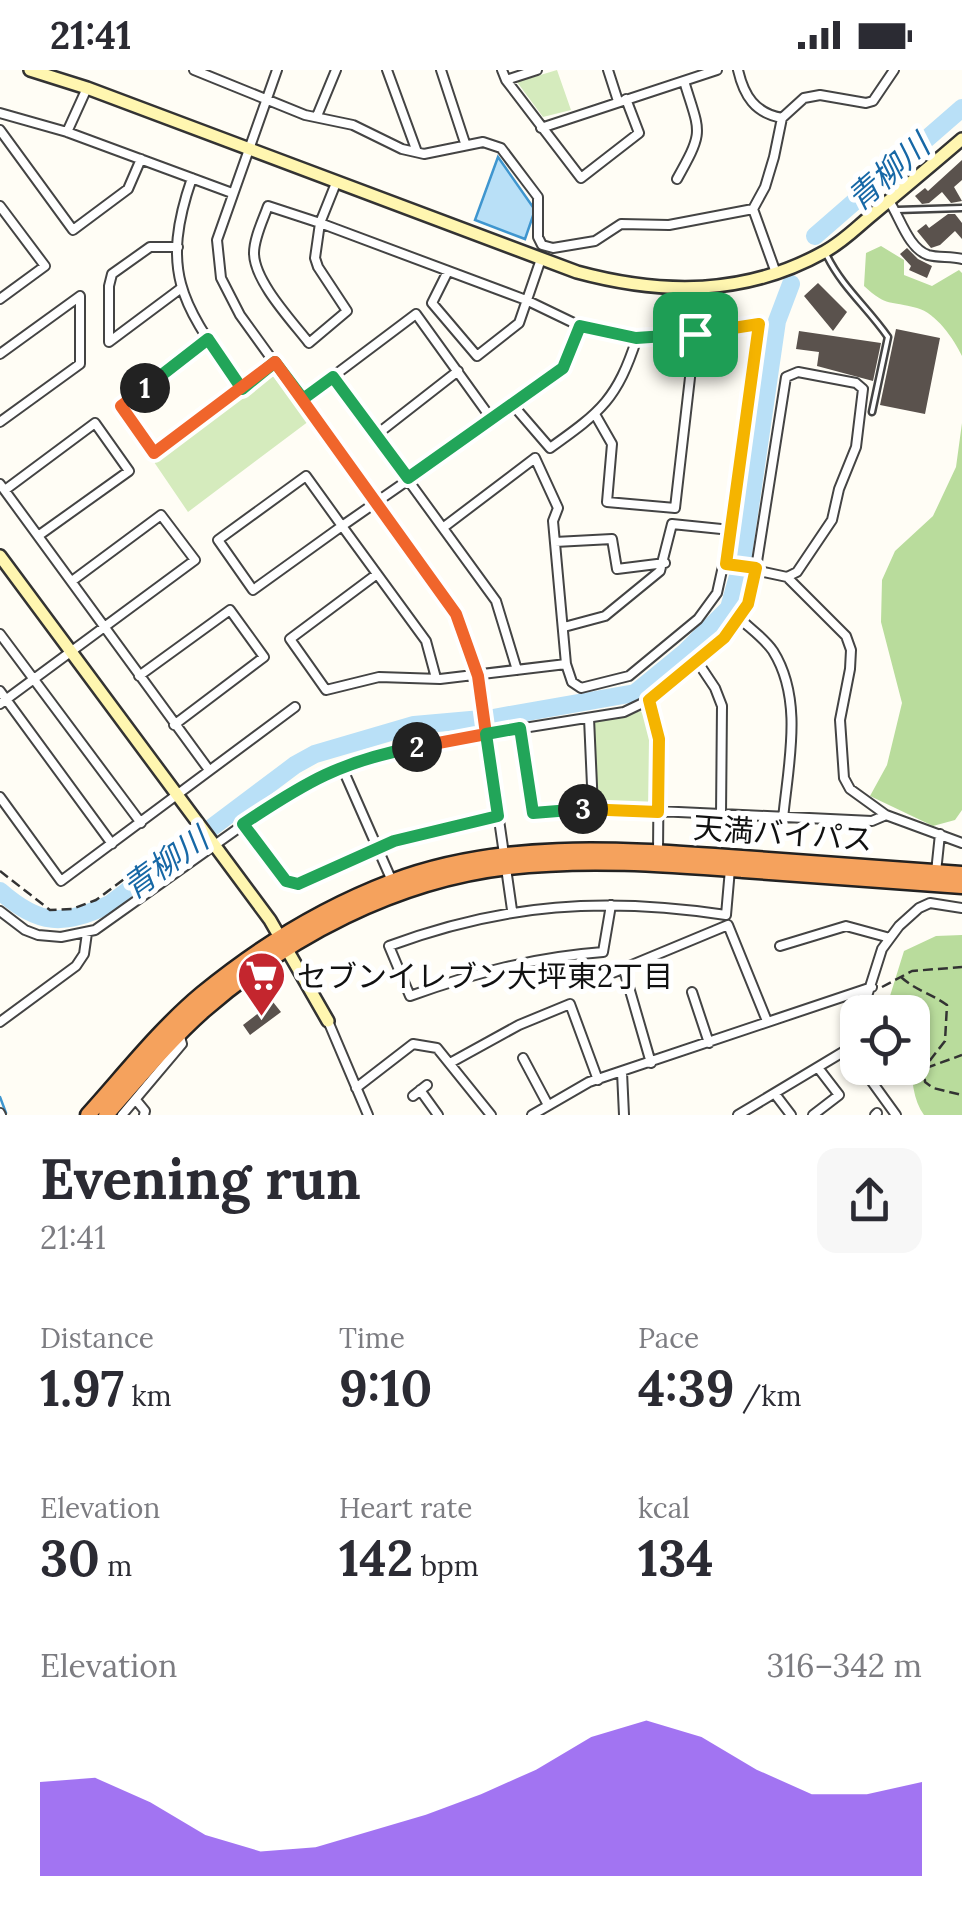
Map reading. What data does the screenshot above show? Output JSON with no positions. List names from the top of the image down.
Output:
{
  "streets": {
    "highway": ["天満バイパス"]
  },
  "water": ["青柳川"],
  "places": {
    "supermarket": ["セブンイレブン大坪東2丁目"]
  },
  "page": {
    "status": "21:41",
    "pins": ["1", "2", "3"],
    "heading": ["Evening run", "21:41"],
    "stats": [
      ["Distance", "1.97 km"],
      ["Time", "9:10"],
      ["Pace", "4:39 /km"],
      ["Elevation", "30 m"],
      ["Heart rate", "142 bpm"],
      ["kcal", "134"]
    ],
    "chart": ["Elevation", "316–342 m"]
  }
}
